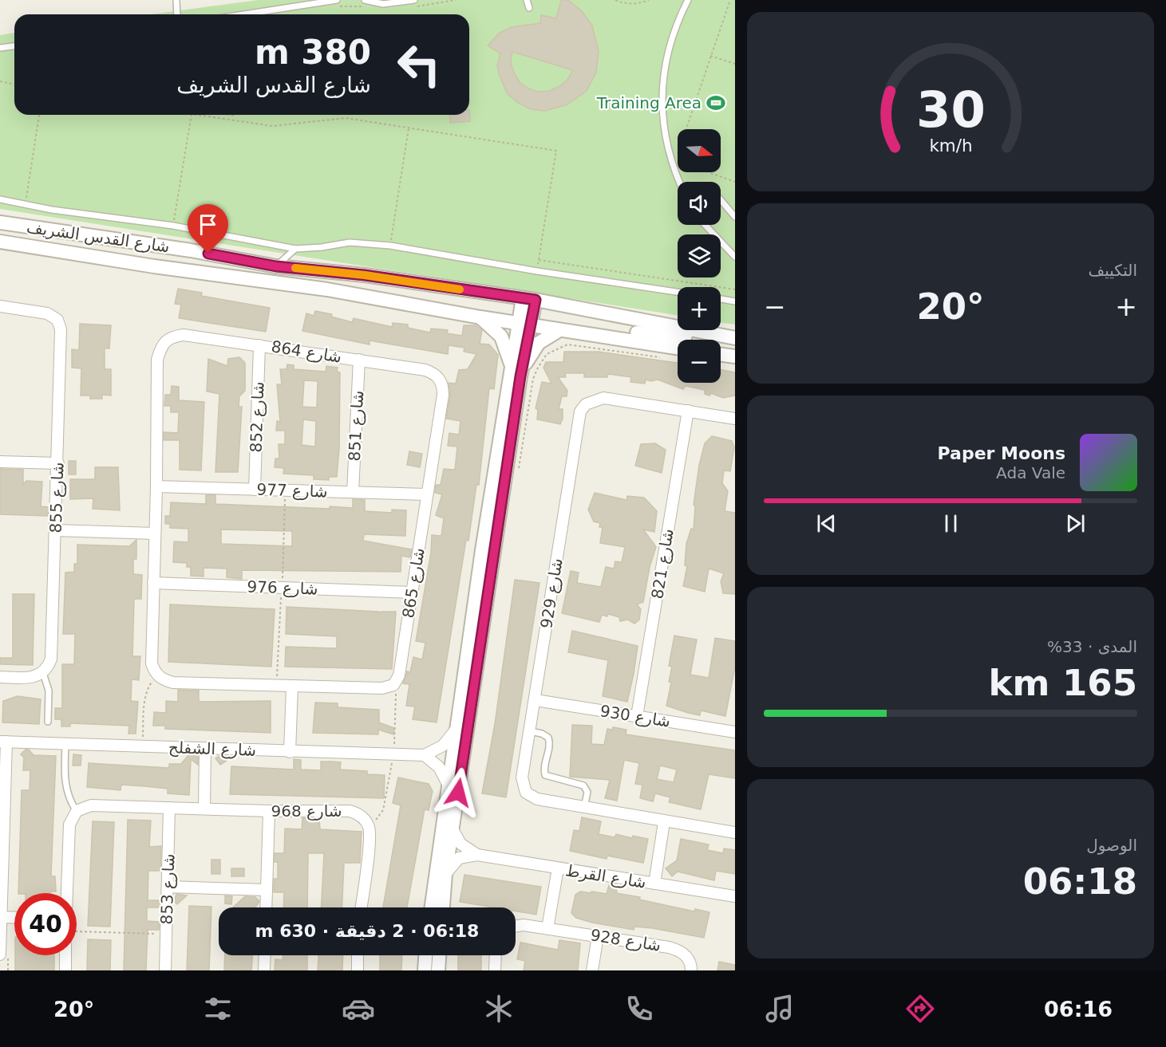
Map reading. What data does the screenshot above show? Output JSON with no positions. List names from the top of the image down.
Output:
{
  "streets": {
    "street": [
      "شارع القدس الشريف",
      "شارع 864",
      "شارع 852",
      "شارع 851",
      "شارع 977",
      "شارع 855",
      "شارع 821",
      "شارع 865",
      "شارع 976",
      "شارع 929",
      "شارع 930",
      "شارع الشفلح",
      "شارع 968",
      "شارع القرط",
      "شارع 853",
      "شارع 928"
    ]
  },
  "crossings": [
    ["شارع 864", "شارع 852"],
    ["شارع 864", "شارع 851"],
    ["شارع 864", "شارع 977"],
    ["شارع 864", "شارع 865"],
    ["شارع 852", "شارع 977"],
    ["شارع 851", "شارع 977"],
    ["شارع 977", "شارع 865"],
    ["شارع 821", "شارع 929"],
    ["شارع 821", "شارع 930"],
    ["شارع 865", "شارع 976"],
    ["شارع 929", "شارع 930"],
    ["شارع 968", "شارع 853"]
  ],
  "places": {
    "sports": ["Training Area"]
  },
  "north": "right",
  "page": {
    "turn": ["380 m", "شارع القدس الشريف"],
    "map_buttons": ["+", "−"],
    "tile": [
      "التكييف",
      ["المدى · 33%", "165 km"],
      ["الوصول", "06:18"]
    ],
    "heat": ["−", "20°", "+"],
    "song": ["Paper Moons", "Ada Vale"],
    "limit": "40",
    "trip": "06:18 · 2 دقيقة · 630 m",
    "tabs": ["06:16", "20°"],
    "gauge": ["30", "km/h"]
  }
}
